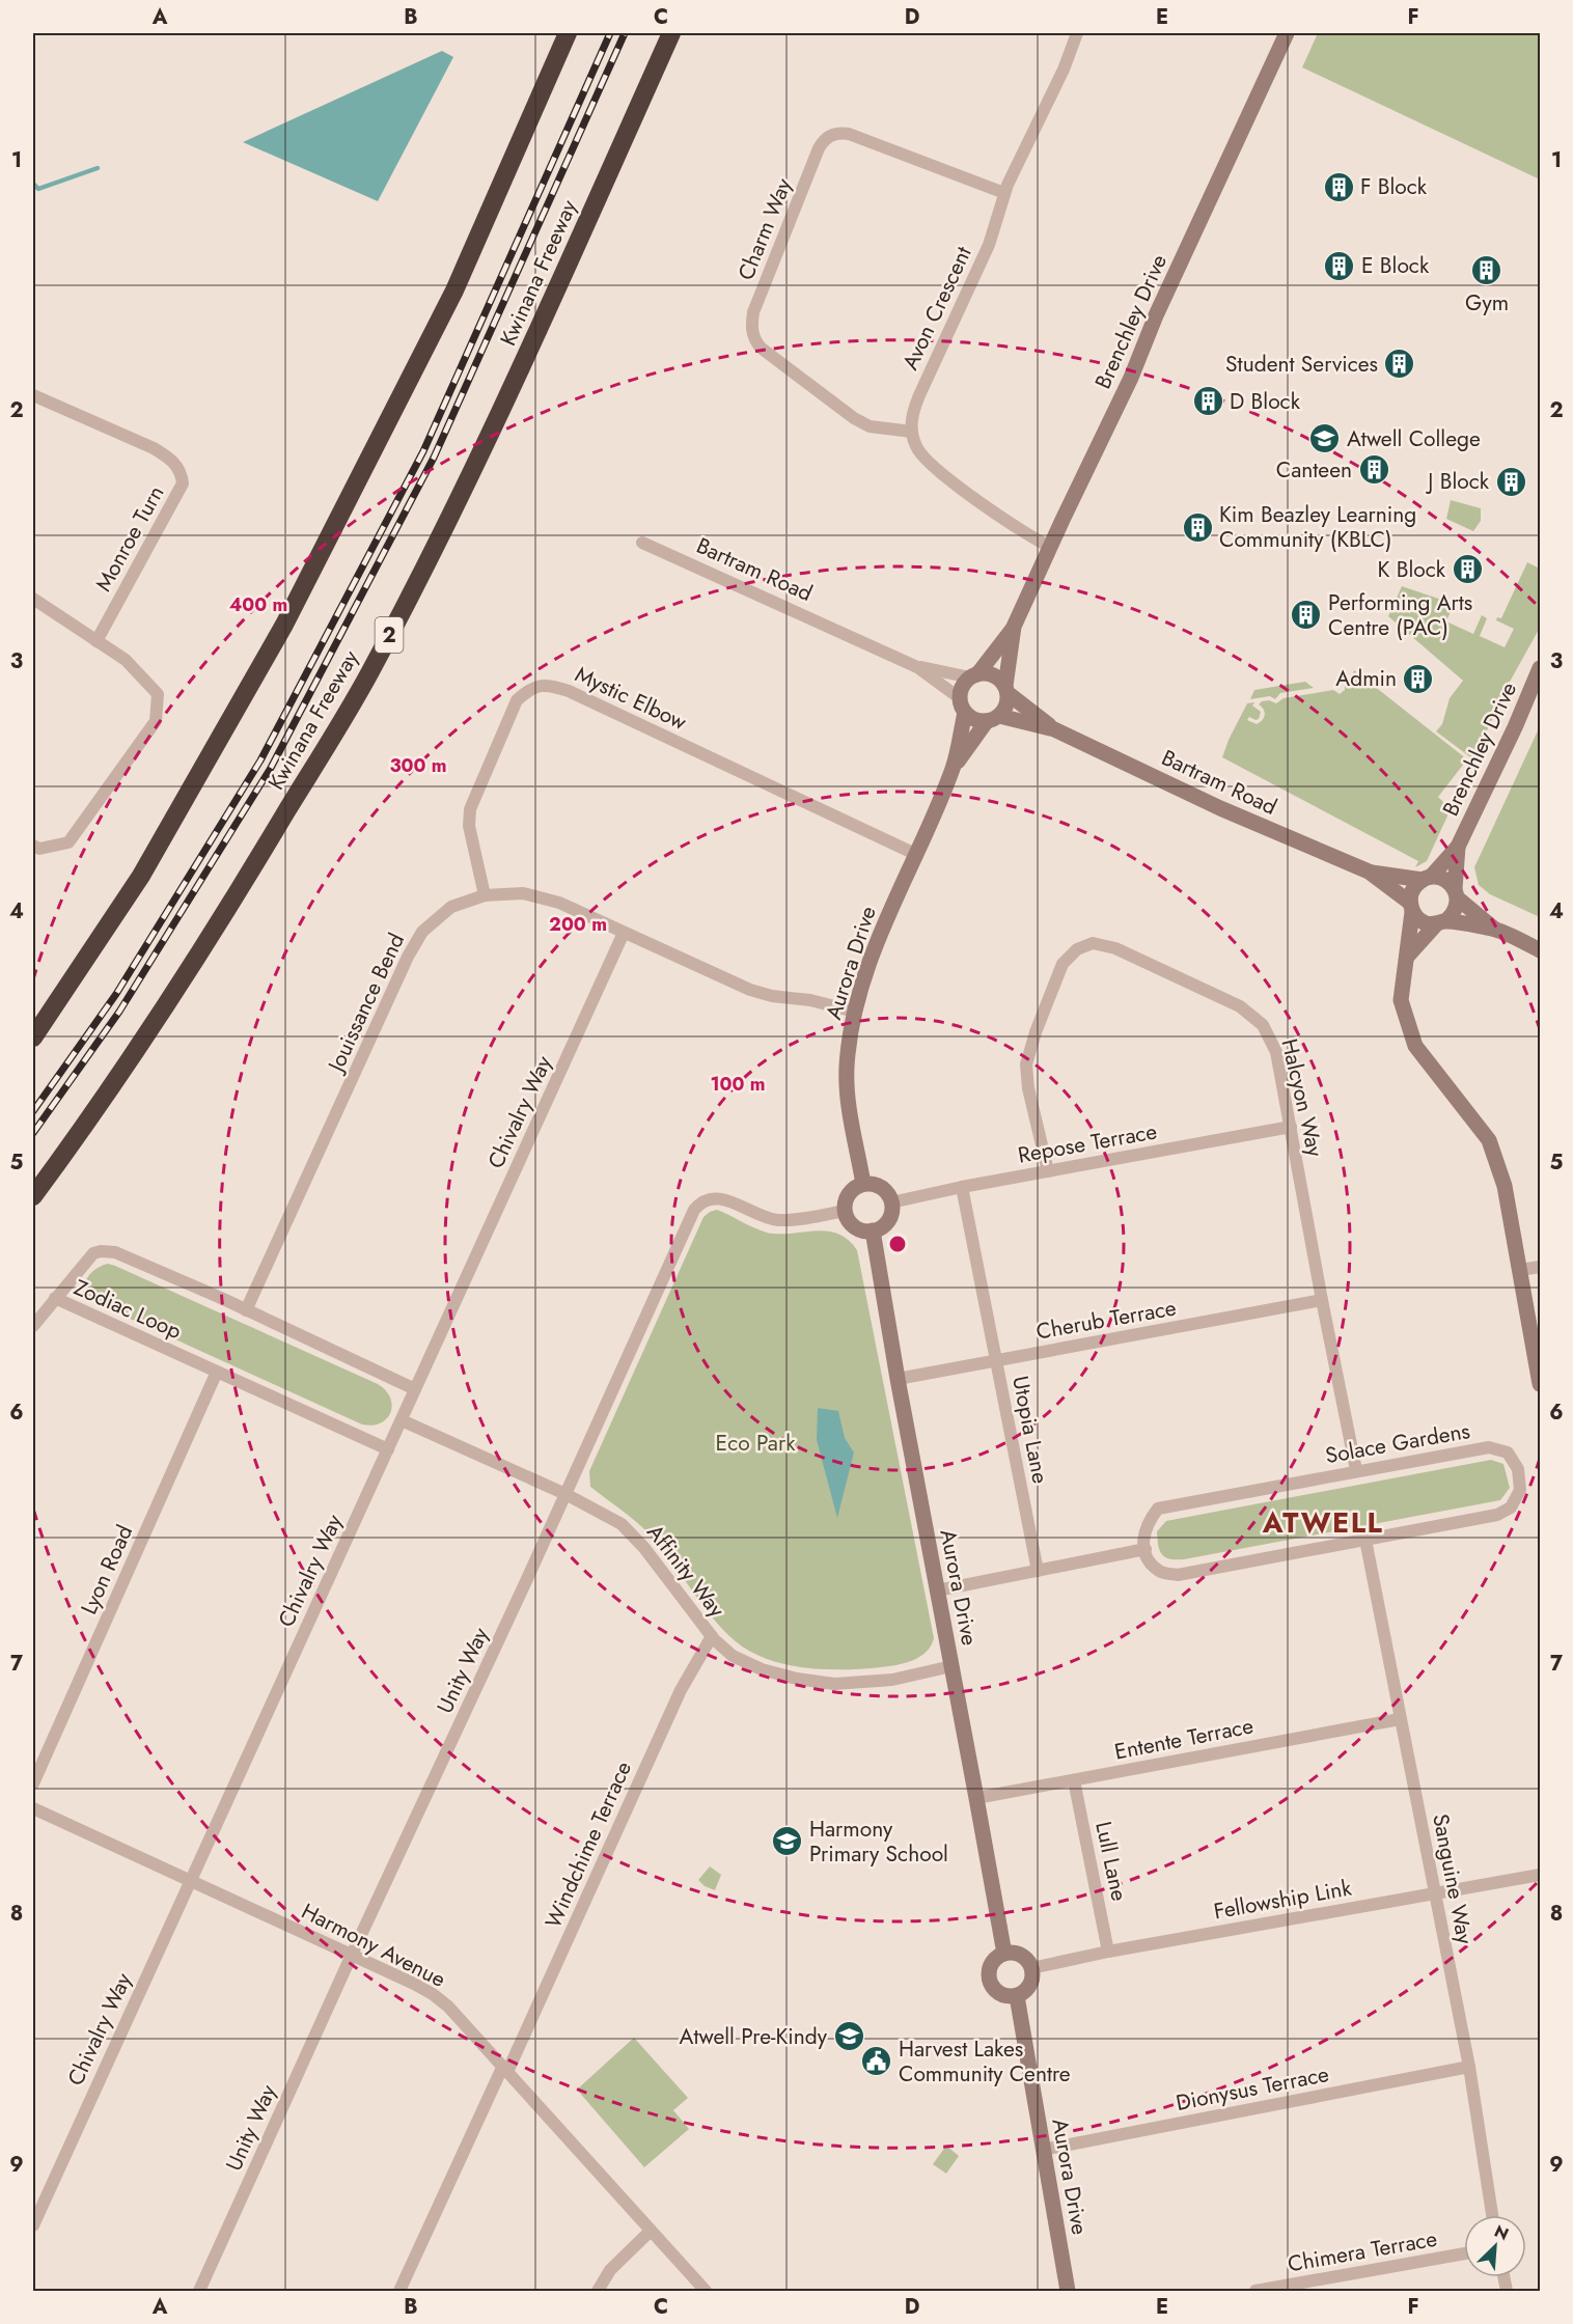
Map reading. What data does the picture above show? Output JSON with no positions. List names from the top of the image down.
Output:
{
  "streets": {
    "highway": ["Kwinana Freeway", "2"],
    "street": [
      "Charm Way",
      "Avon Crescent",
      "Brenchley Drive",
      "Monroe Turn",
      "Bartram Road",
      "Mystic Elbow",
      "Aurora Drive",
      "Jouissance Bend",
      "Halcyon Way",
      "Chivalry Way",
      "Repose Terrace",
      "Zodiac Loop",
      "Cherub Terrace",
      "Utopia Lane",
      "Solace Gardens",
      "Lyon Road",
      "Affinity Way",
      "Unity Way",
      "Entente Terrace",
      "Windchime Terrace",
      "Lull Lane",
      "Sanguine Way",
      "Fellowship Link",
      "Harmony Avenue",
      "Dionysus Terrace",
      "Chimera Terrace"
    ]
  },
  "crossings": [
    ["Charm Way", "Avon Crescent"],
    ["Brenchley Drive", "Bartram Road"],
    ["Brenchley Drive", "Aurora Drive"],
    ["Bartram Road", "Aurora Drive"],
    ["Mystic Elbow", "Aurora Drive"],
    ["Mystic Elbow", "Jouissance Bend"],
    ["Aurora Drive", "Jouissance Bend"],
    ["Aurora Drive", "Repose Terrace"],
    ["Aurora Drive", "Cherub Terrace"],
    ["Aurora Drive", "Affinity Way"],
    ["Aurora Drive", "Unity Way"],
    ["Aurora Drive", "Entente Terrace"],
    ["Aurora Drive", "Fellowship Link"],
    ["Aurora Drive", "Dionysus Terrace"],
    ["Jouissance Bend", "Chivalry Way"],
    ["Jouissance Bend", "Zodiac Loop"],
    ["Halcyon Way", "Repose Terrace"],
    ["Halcyon Way", "Cherub Terrace"],
    ["Halcyon Way", "Solace Gardens"],
    ["Chivalry Way", "Zodiac Loop"],
    ["Chivalry Way", "Affinity Way"],
    ["Chivalry Way", "Harmony Avenue"],
    ["Repose Terrace", "Utopia Lane"],
    ["Repose Terrace", "Unity Way"],
    ["Zodiac Loop", "Lyon Road"],
    ["Cherub Terrace", "Utopia Lane"],
    ["Solace Gardens", "Sanguine Way"],
    ["Affinity Way", "Unity Way"],
    ["Affinity Way", "Windchime Terrace"],
    ["Unity Way", "Harmony Avenue"],
    ["Entente Terrace", "Lull Lane"],
    ["Entente Terrace", "Sanguine Way"],
    ["Windchime Terrace", "Harmony Avenue"],
    ["Lull Lane", "Fellowship Link"],
    ["Sanguine Way", "Fellowship Link"],
    ["Sanguine Way", "Dionysus Terrace"]
  ],
  "districts": ["ATWELL"],
  "parks": ["Eco Park"],
  "places": {
    "building": [
      "F Block",
      "E Block",
      "Gym",
      "Student Services",
      "D Block",
      "Canteen",
      "J Block",
      "Kim Beazley Learning Community (KBLC)",
      "K Block",
      "Performing Arts Centre (PAC)",
      "Admin"
    ],
    "school or university": ["Atwell College", "Harmony Primary School", "Atwell Pre-Kindy"],
    "public building": ["Harvest Lakes Community Centre"]
  },
  "north": "top right",
  "grid": {
    "columns": [
      "A",
      "B",
      "C",
      "D",
      "E",
      "F"
    ],
    "rows": [
      "1",
      "2",
      "3",
      "4",
      "5",
      "6",
      "7",
      "8",
      "9"
    ]
  },
  "rings": [
    "400 m",
    "300 m",
    "200 m",
    "100 m"
  ]
}
